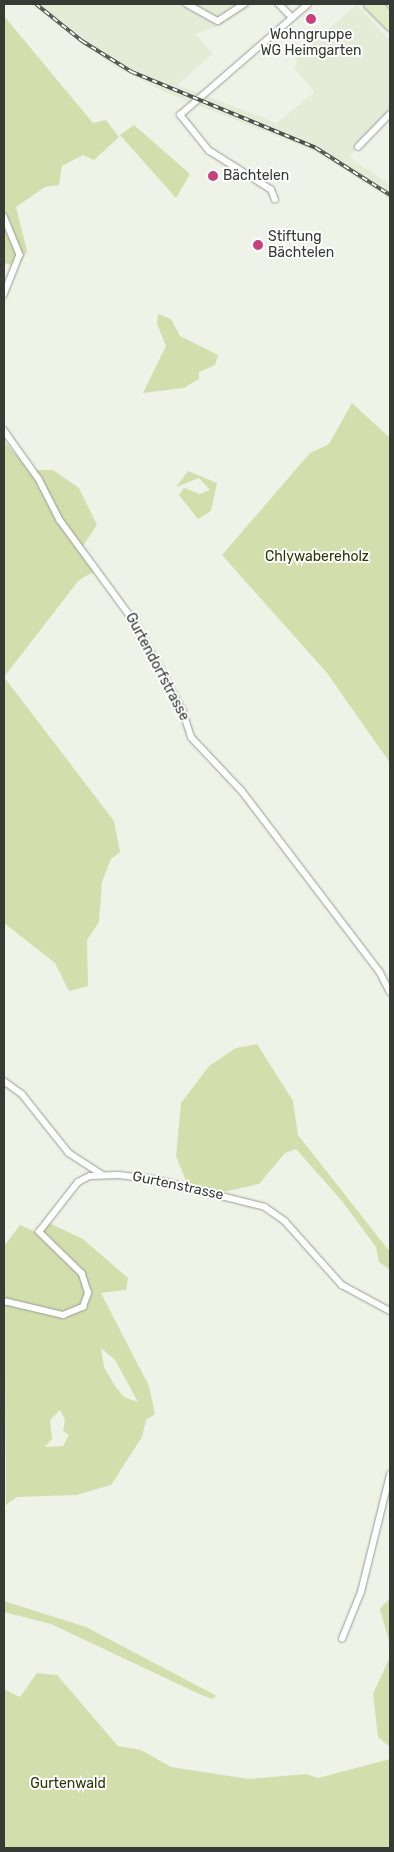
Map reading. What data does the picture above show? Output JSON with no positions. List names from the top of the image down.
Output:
{
  "streets": {
    "street": ["Gurtendorfstrasse", "Gurtenstrasse"]
  },
  "parks": ["Chlywabereholz", "Gurtenwald"],
  "places": ["Wohngruppe WG Heimgarten", "Bächtelen", "Stiftung Bächtelen"]
}
